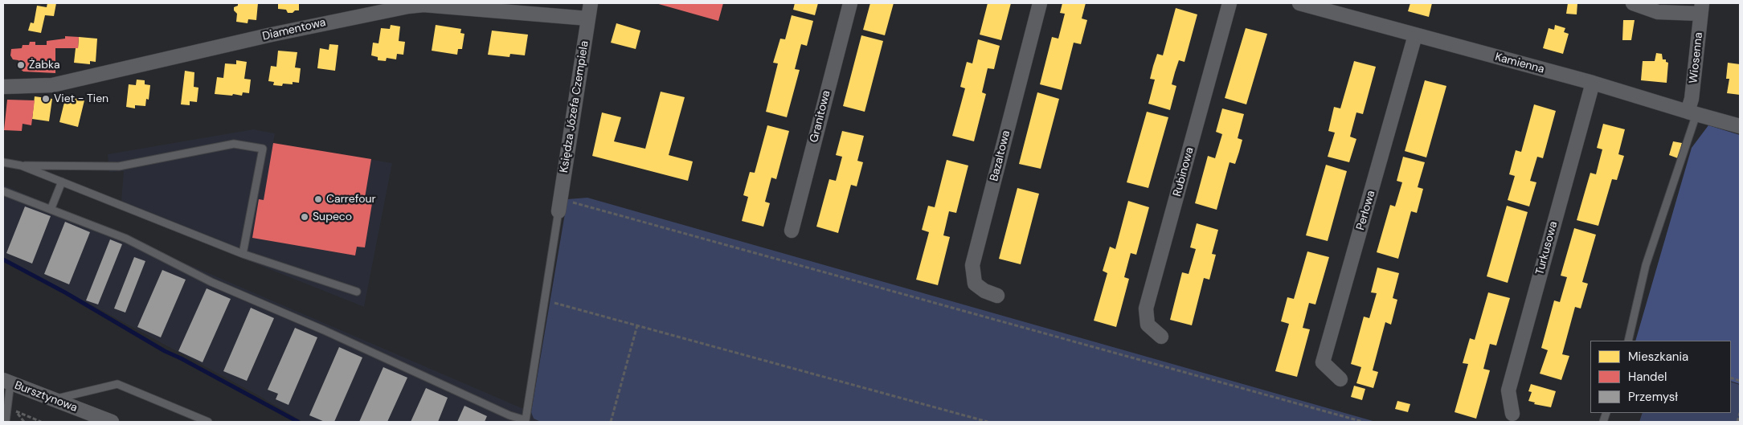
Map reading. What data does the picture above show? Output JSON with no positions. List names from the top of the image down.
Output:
{
  "streets": {
    "street": [
      "Diamentowa",
      "Wiosenna",
      "Kamienna",
      "Księdza Józefa Czempiela",
      "Granitowa",
      "Bazaltowa",
      "Rubinowa",
      "Perłowa",
      "Turkusowa",
      "Bursztynowa"
    ]
  },
  "crossings": [
    ["Diamentowa", "Księdza Józefa Czempiela"],
    ["Wiosenna", "Kamienna"],
    ["Kamienna", "Perłowa"],
    ["Kamienna", "Turkusowa"]
  ],
  "places": [
    "Żabka",
    "Viet - Tien",
    "Carrefour",
    "Supeco"
  ],
  "legend": ["Mieszkania", "Handel", "Przemysł"]
}
